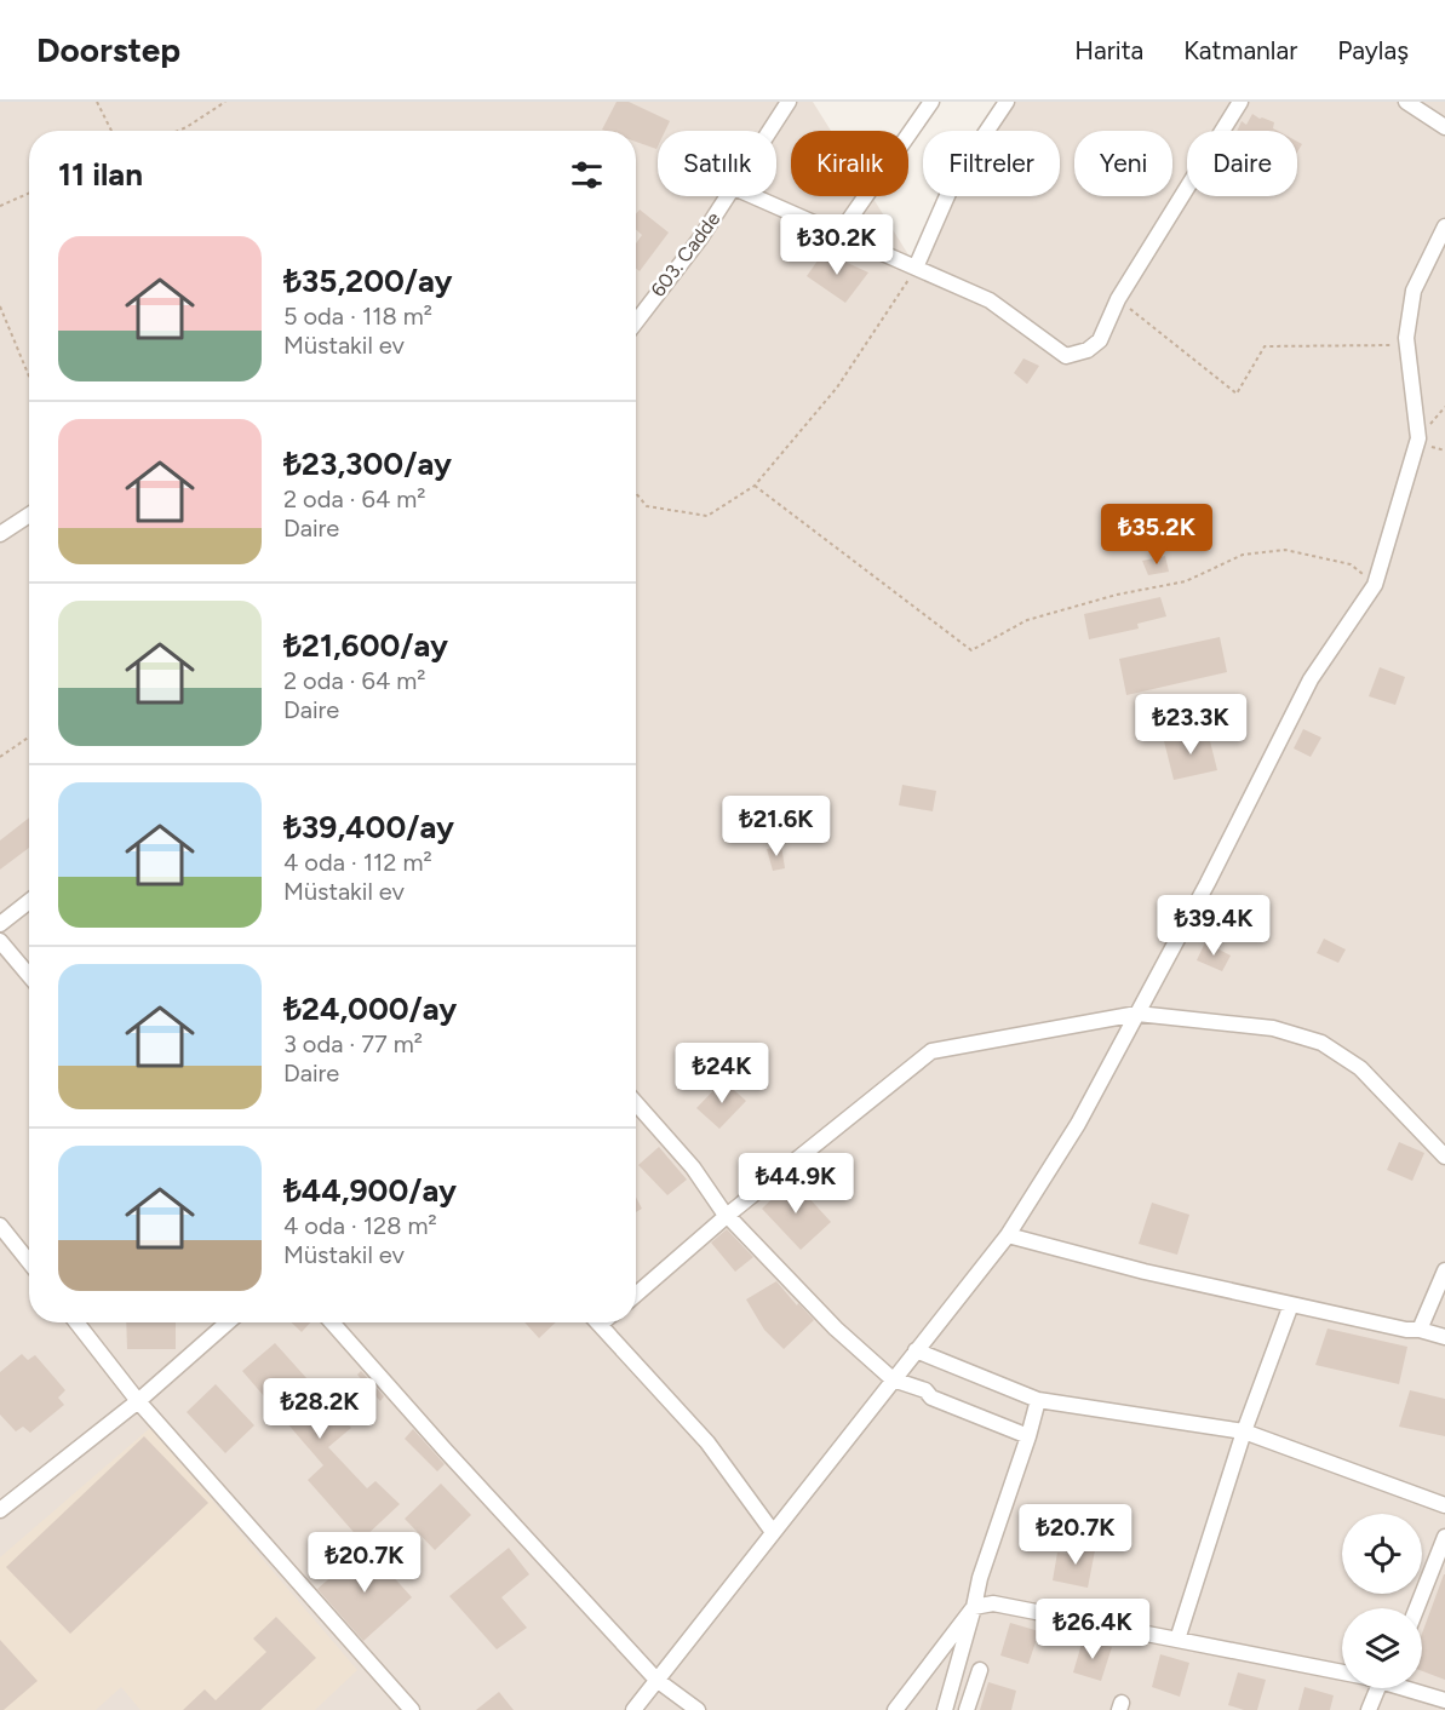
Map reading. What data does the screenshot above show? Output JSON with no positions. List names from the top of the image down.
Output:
{
  "streets": {
    "street": ["603. Cadde"]
  },
  "page": {
    "header": "Doorstep",
    "nav": ["Harita", "Katmanlar", "Paylaş"],
    "chip": [
      "Satılık",
      "Kiralık",
      "Filtreler",
      "Yeni",
      "Daire"
    ],
    "heading": "11 ilan",
    "price": [
      "₺30.2K",
      "₺35.2K",
      "₺23.3K",
      "₺21.6K",
      "₺39.4K",
      "₺24K",
      "₺44.9K",
      "₺28.2K",
      "₺20.7K",
      "₺20.7K",
      "₺26.4K"
    ],
    "list": [
      {
        "name": "₺35,200/ay",
        "note": "5 oda · 118 m² · Müstakil ev"
      },
      {
        "name": "₺23,300/ay",
        "note": "2 oda · 64 m² · Daire"
      },
      {
        "name": "₺21,600/ay",
        "note": "2 oda · 64 m² · Daire"
      },
      {
        "name": "₺39,400/ay",
        "note": "4 oda · 112 m² · Müstakil ev"
      },
      {
        "name": "₺24,000/ay",
        "note": "3 oda · 77 m² · Daire"
      },
      {
        "name": "₺44,900/ay",
        "note": "4 oda · 128 m² · Müstakil ev"
      }
    ]
  }
}
